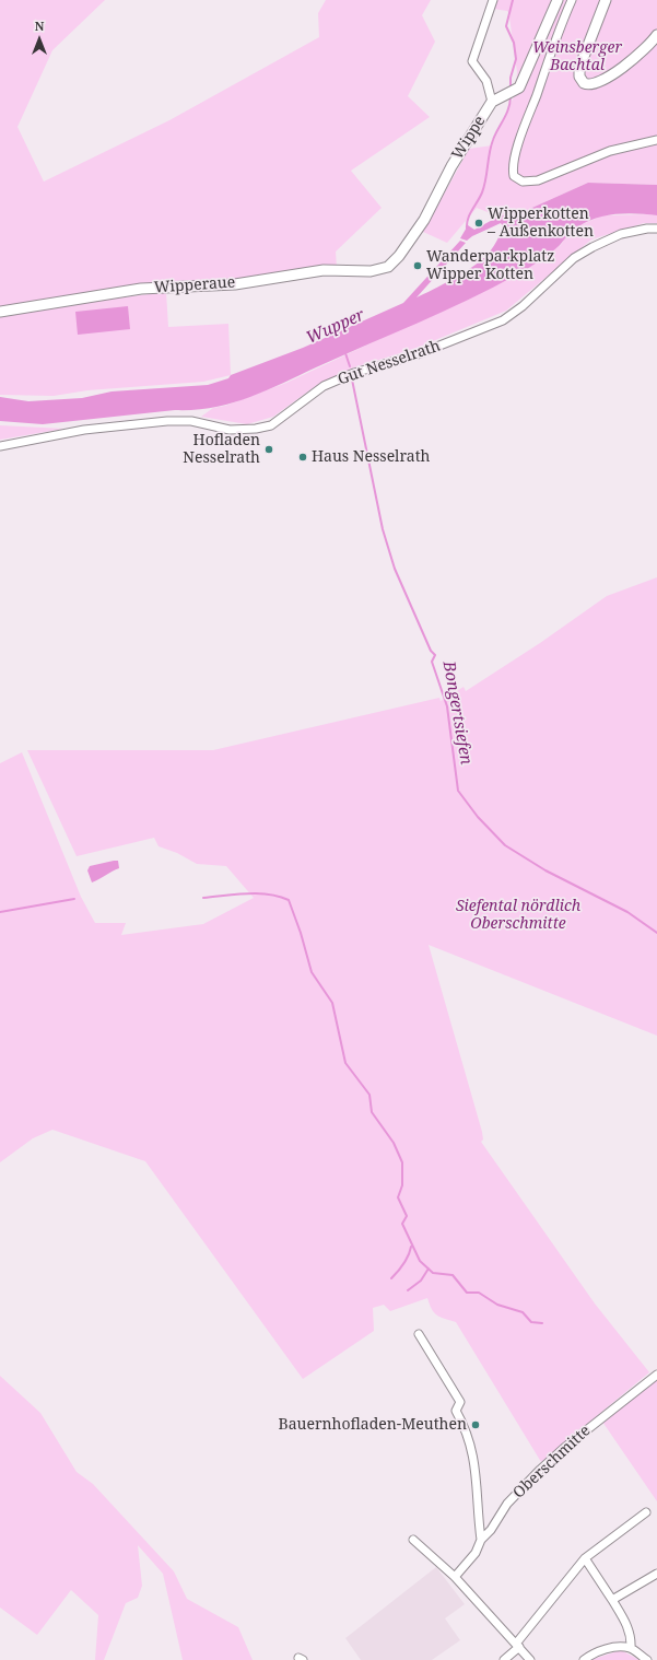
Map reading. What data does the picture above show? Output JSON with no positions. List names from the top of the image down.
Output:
{
  "streets": {
    "street": [
      "Wippe",
      "Wipperaue",
      "Gut Nesselrath",
      "Oberschmitte"
    ]
  },
  "crossings": [
    ["Wippe", "Wipperaue"]
  ],
  "water": ["Wupper", "Bongertsiefen"],
  "parks": ["Weinsberger Bachtal", "Siefental nördlich Oberschmitte"],
  "places": [
    "Wipperkotten – Außenkotten",
    "Wanderparkplatz Wipper Kotten",
    "Hofladen Nesselrath",
    "Haus Nesselrath",
    "Bauernhofladen-Meuthen"
  ],
  "north": "top"
}
